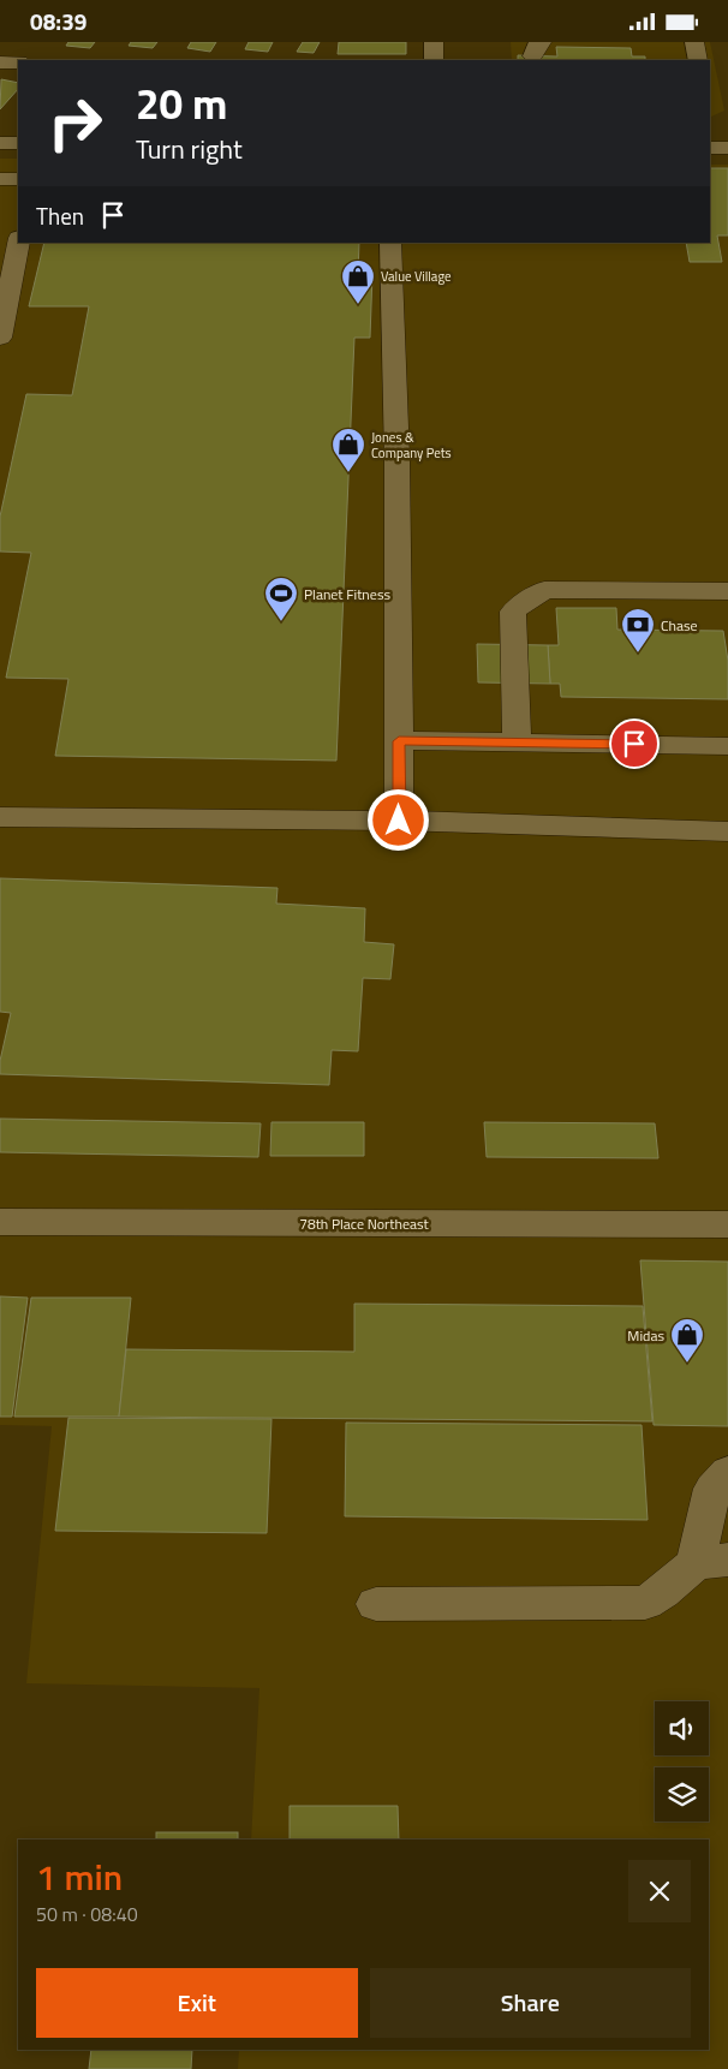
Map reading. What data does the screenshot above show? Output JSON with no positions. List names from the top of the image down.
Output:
{
  "streets": {
    "street": ["78th Place Northeast"]
  },
  "places": {
    "shop": ["Value Village", "Jones & Company Pets", "Midas"],
    "sports": ["Planet Fitness"],
    "bank": ["Chase"]
  },
  "page": {
    "status": "08:39",
    "turn": ["20 m", "Turn right"],
    "then": "Then",
    "heading": ["1 min", "50 m · 08:40"],
    "buttons": ["Exit", "Share"]
  }
}
